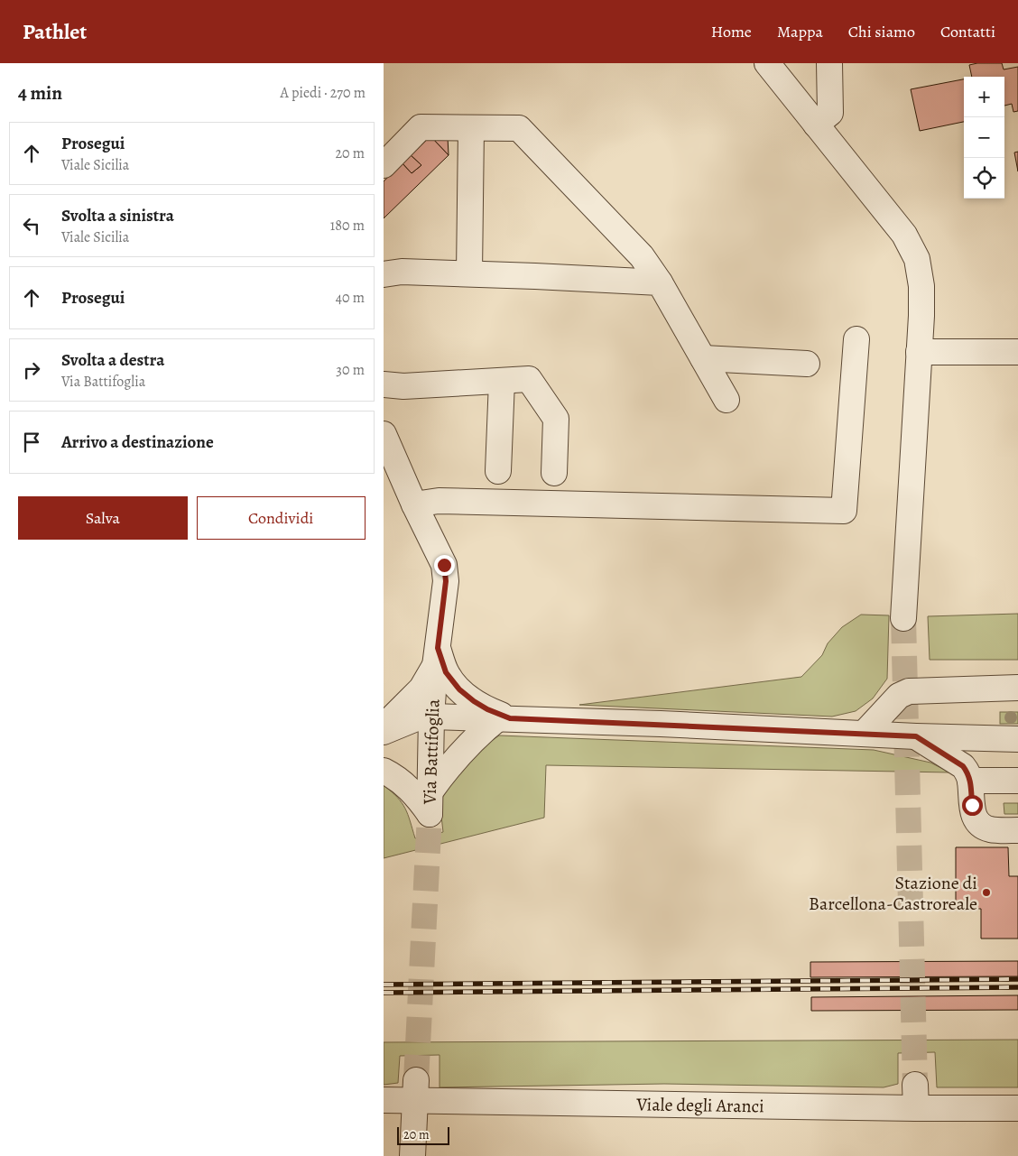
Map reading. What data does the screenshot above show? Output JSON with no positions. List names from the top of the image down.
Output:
{
  "streets": {
    "street": ["Via Battifoglia", "Viale degli Aranci"]
  },
  "places": ["Stazione di Barcellona-Castroreale"],
  "scale_bar": "20 m",
  "page": {
    "header": "Pathlet",
    "nav": [
      "Home",
      "Mappa",
      "Chi siamo",
      "Contatti"
    ],
    "heading": ["4 min", "A piedi · 270 m"],
    "map_buttons": ["+", "−"],
    "list": [
      ["Prosegui", "Viale Sicilia", "20 m"],
      ["Svolta a sinistra", "Viale Sicilia", "180 m"],
      ["Prosegui", "40 m"],
      ["Svolta a destra", "Via Battifoglia", "30 m"],
      "Arrivo a destinazione"
    ],
    "buttons": ["Salva", "Condividi"],
    "scale": "20 m"
  }
}
